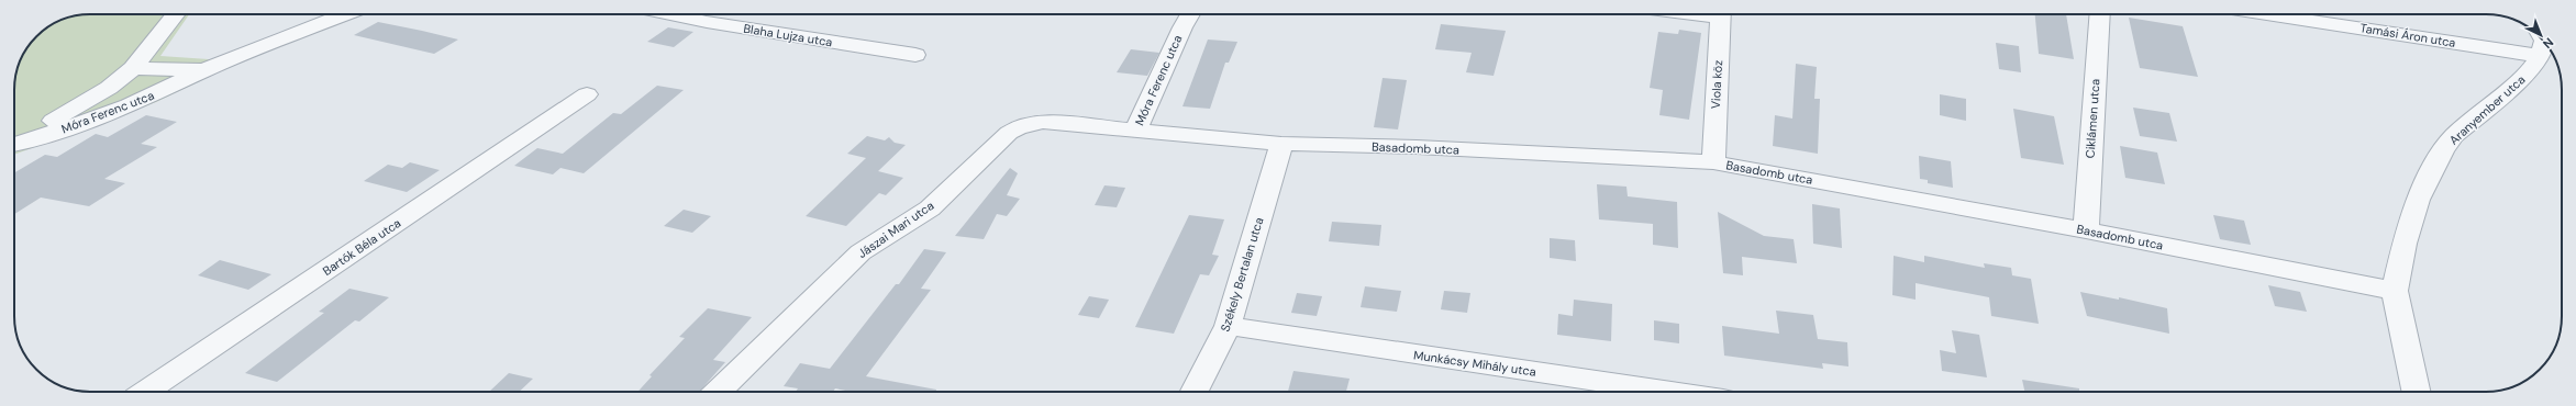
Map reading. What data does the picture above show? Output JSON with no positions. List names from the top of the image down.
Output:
{
  "streets": {
    "street": [
      "Blaha Lujza utca",
      "Tamási Áron utca",
      "Móra Ferenc utca",
      "Viola köz",
      "Aranyember utca",
      "Ciklámen utca",
      "Basadomb utca",
      "Jászai Mari utca",
      "Bartók Béla utca",
      "Székely Bertalan utca",
      "Munkácsy Mihály utca"
    ]
  },
  "crossings": [
    ["Tamási Áron utca", "Aranyember utca"],
    ["Móra Ferenc utca", "Basadomb utca"],
    ["Móra Ferenc utca", "Jászai Mari utca"],
    ["Viola köz", "Basadomb utca"],
    ["Aranyember utca", "Basadomb utca"],
    ["Ciklámen utca", "Basadomb utca"],
    ["Basadomb utca", "Jászai Mari utca"],
    ["Basadomb utca", "Székely Bertalan utca"],
    ["Székely Bertalan utca", "Munkácsy Mihály utca"]
  ],
  "north": "bottom right"
}
